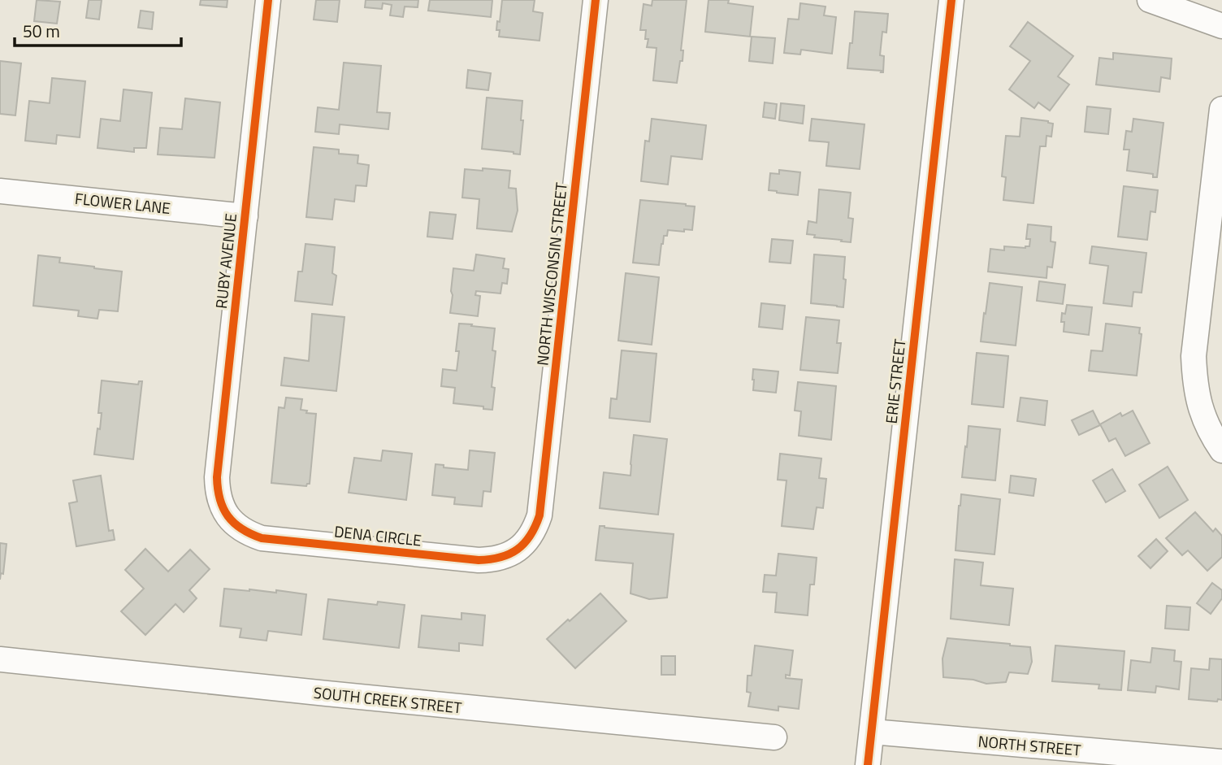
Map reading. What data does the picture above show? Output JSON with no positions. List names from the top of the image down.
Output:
{
  "streets": {
    "street": [
      "FLOWER LANE",
      "RUBY AVENUE",
      "NORTH WISCONSIN STREET",
      "ERIE STREET",
      "DENA CIRCLE",
      "SOUTH CREEK STREET",
      "NORTH STREET"
    ]
  },
  "crossings": [
    ["FLOWER LANE", "RUBY AVENUE"],
    ["RUBY AVENUE", "DENA CIRCLE"],
    ["NORTH WISCONSIN STREET", "DENA CIRCLE"],
    ["ERIE STREET", "NORTH STREET"]
  ],
  "scale_bar": "50 m"
}
